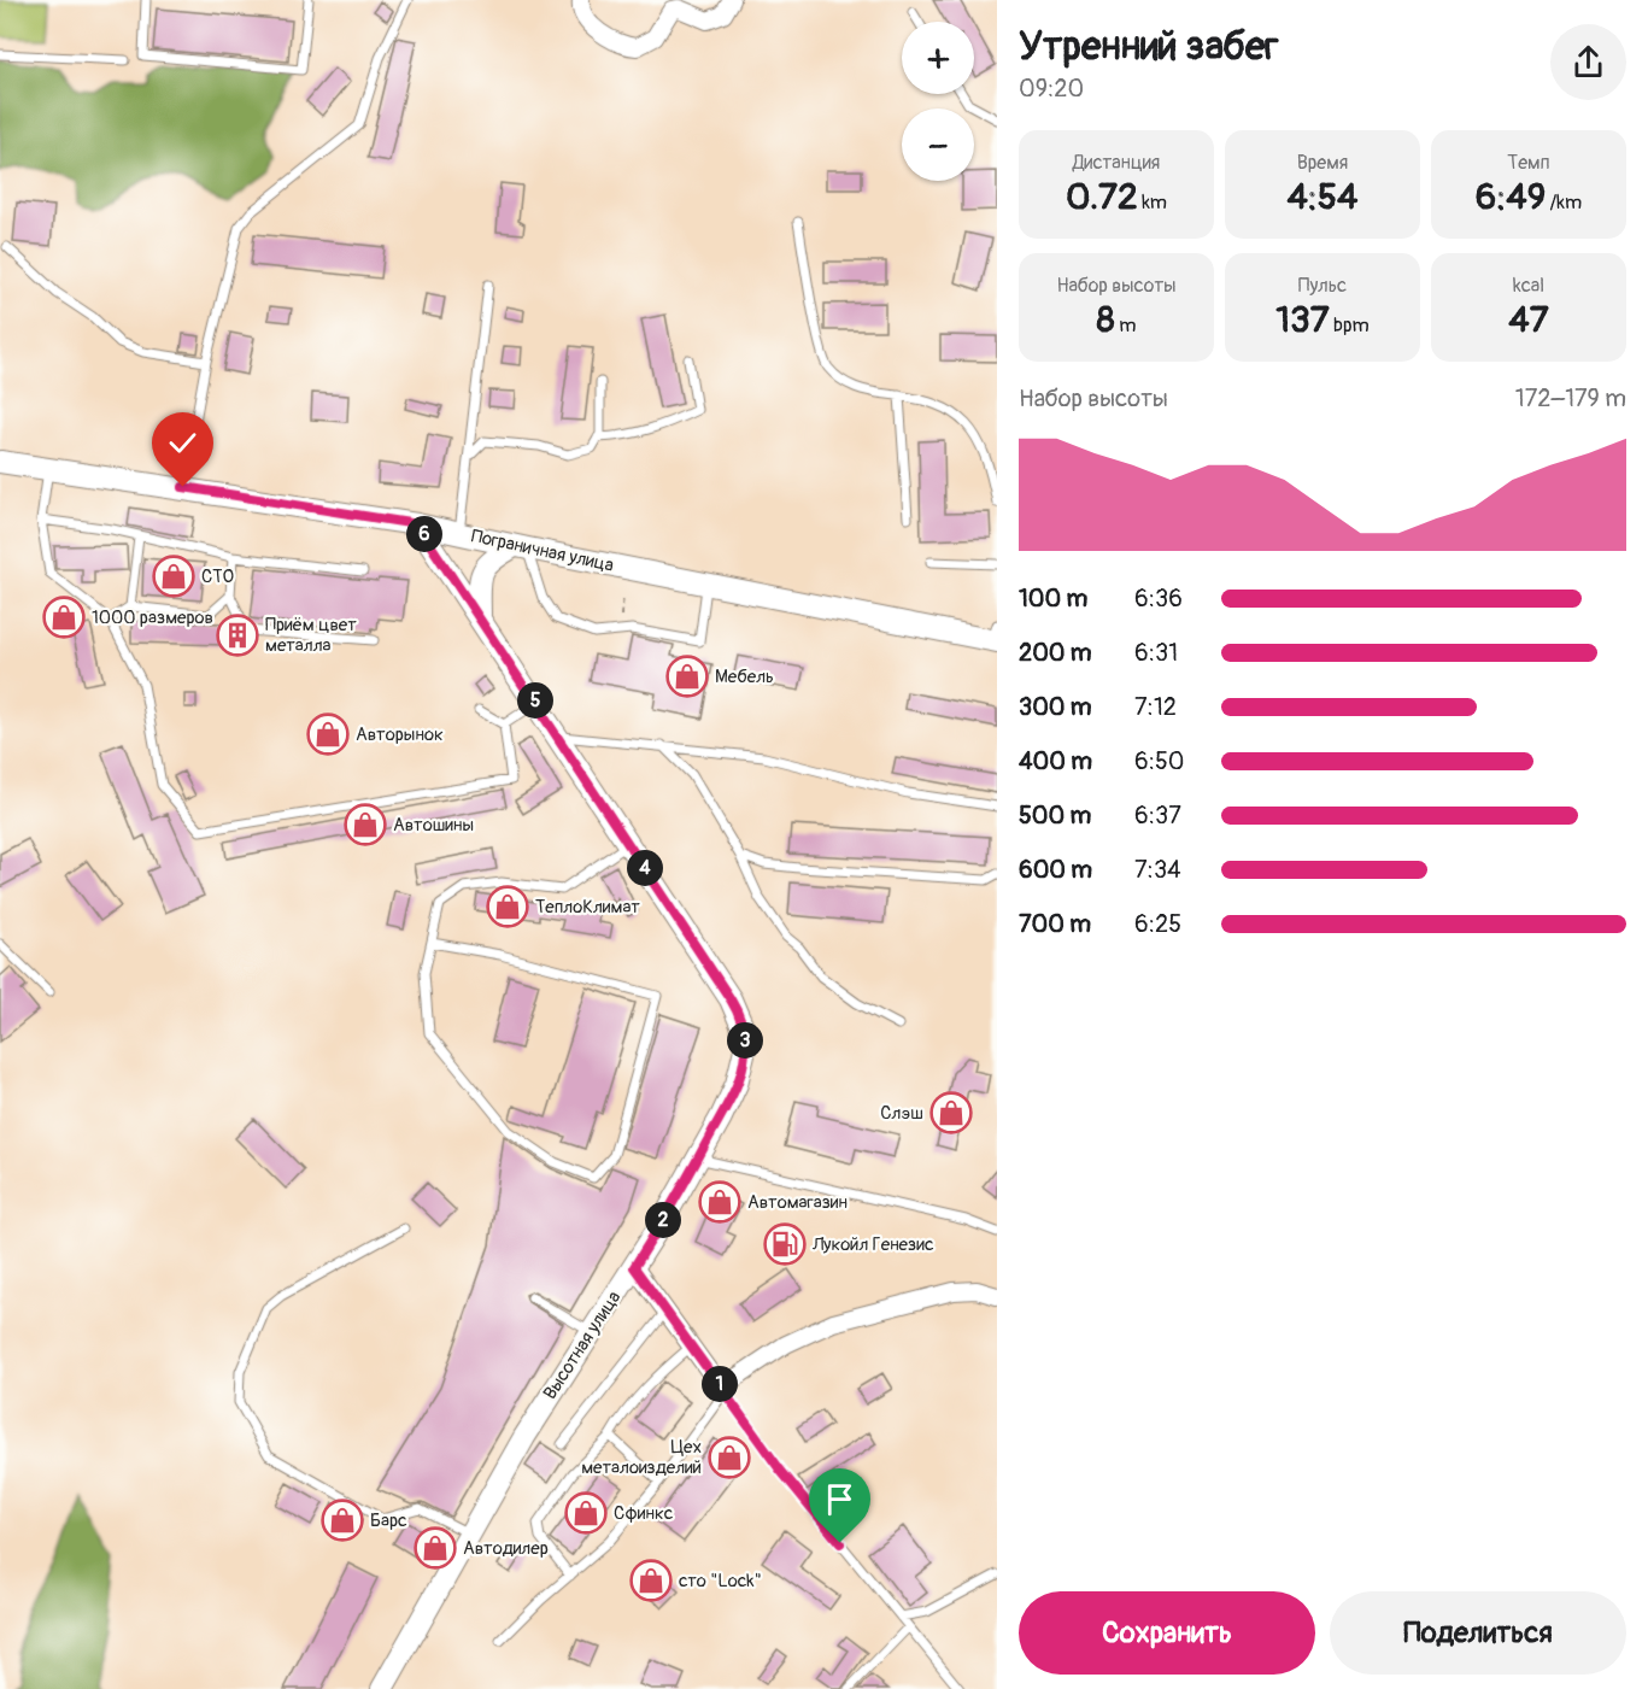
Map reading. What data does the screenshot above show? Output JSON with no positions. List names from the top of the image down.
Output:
{
  "streets": {
    "street": ["Пограничная улица", "Высотная улица"]
  },
  "crossings": [
    ["Пограничная улица", "Высотная улица"]
  ],
  "places": {
    "shop": [
      "СТО",
      "1000 размеров",
      "Мебель",
      "Авторынок",
      "Автошины",
      "ТеплоКлимат",
      "Слэш",
      "Автомагазин",
      "Цех металоизделий",
      "Сфинкс",
      "Барс",
      "Автодилер",
      "сто \"Lock\""
    ],
    "building": ["Приём цвет металла"],
    "fuel station": ["Лукойл Генезис"]
  },
  "page": {
    "heading": ["Утренний забег", "09:20"],
    "map_buttons": ["+", "−"],
    "stats": [
      ["Дистанция", "0.72 km"],
      ["Время", "4:54"],
      ["Темп", "6:49 /km"],
      ["Набор высоты", "8 m"],
      ["Пульс", "137 bpm"],
      ["kcal", "47"]
    ],
    "chart": ["Набор высоты", "172–179 m"],
    "pins": [
      "6",
      "5",
      "4",
      "3",
      "2",
      "1"
    ],
    "list": [
      {
        "name": "100 m",
        "note": "6:36"
      },
      {
        "name": "200 m",
        "note": "6:31"
      },
      {
        "name": "300 m",
        "note": "7:12"
      },
      {
        "name": "400 m",
        "note": "6:50"
      },
      {
        "name": "500 m",
        "note": "6:37"
      },
      {
        "name": "600 m",
        "note": "7:34"
      },
      {
        "name": "700 m",
        "note": "6:25"
      }
    ],
    "buttons": ["Сохранить", "Поделиться"]
  }
}
